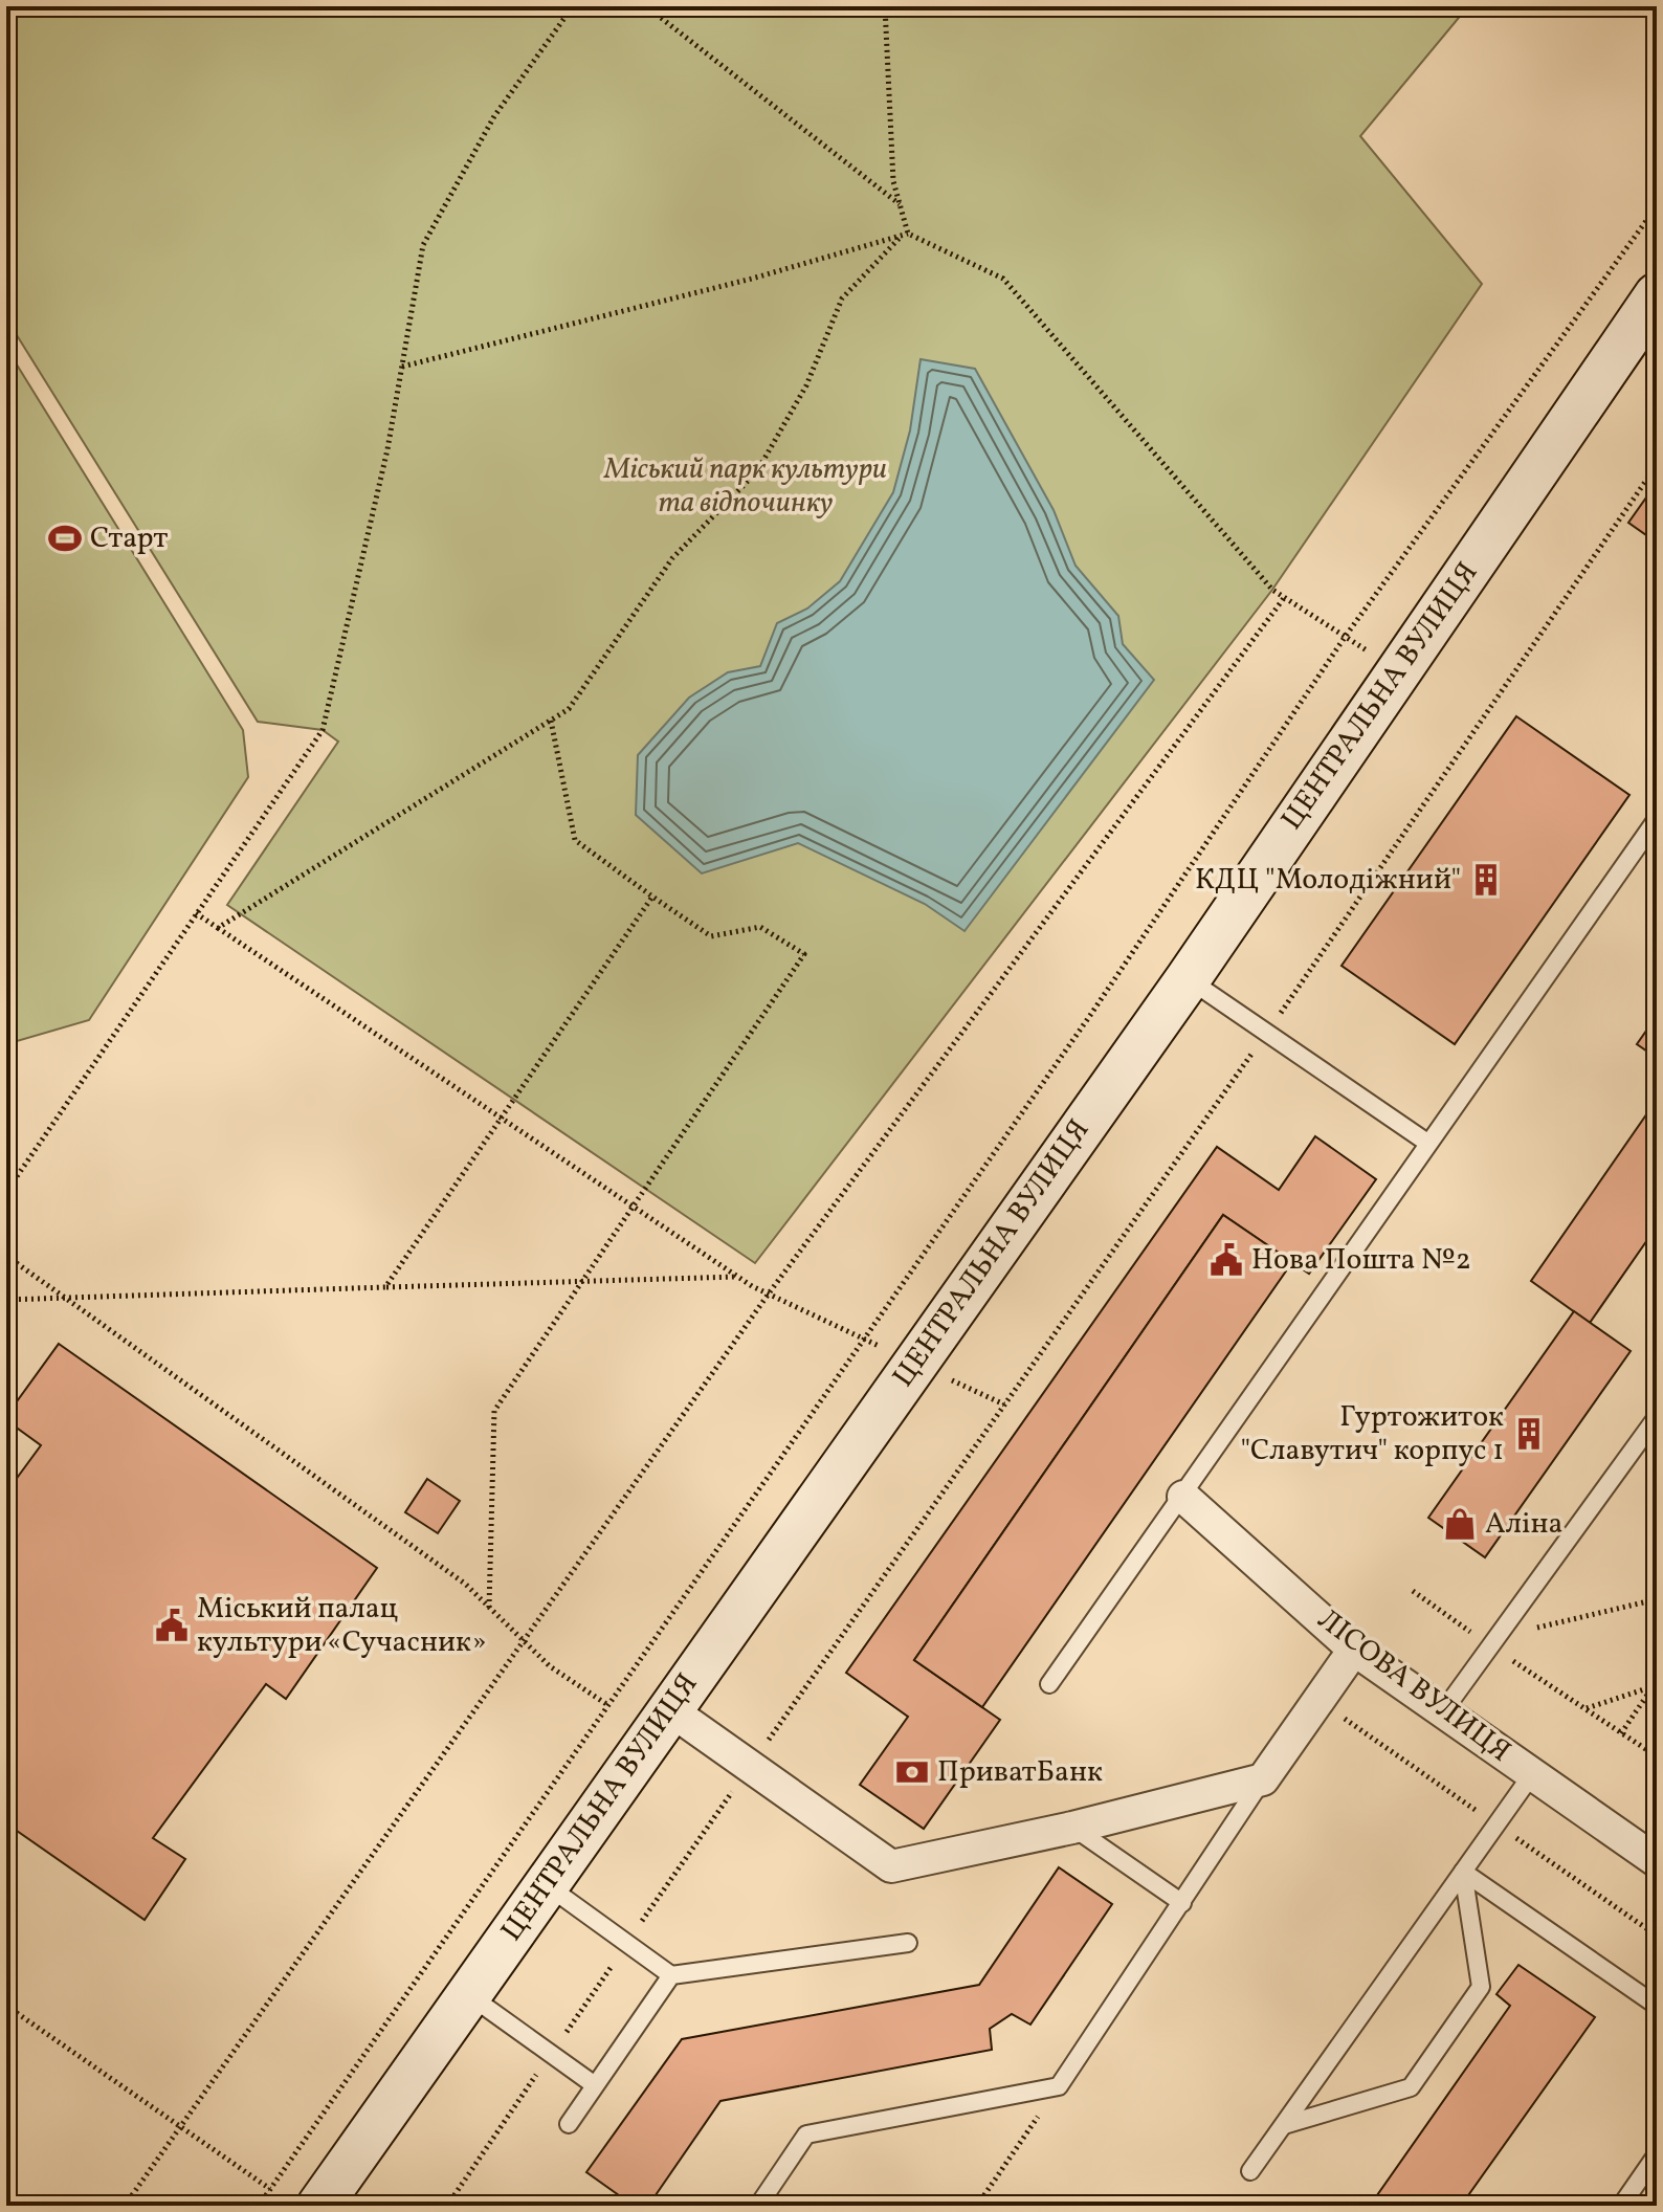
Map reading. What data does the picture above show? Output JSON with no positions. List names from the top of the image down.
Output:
{
  "streets": {
    "street": ["ЦЕНТРАЛЬНА ВУЛИЦЯ", "ЛІСОВА ВУЛИЦЯ"]
  },
  "parks": ["Міський парк культури та відпочинку"],
  "places": {
    "sports": ["Старт"],
    "building": ["КДЦ \"Молодіжний\"", "Гуртожиток \"Славутич\" корпус 1"],
    "public building": ["Нова Пошта №2", "Міський палац культури «Сучасник»"],
    "shop": ["Аліна"],
    "bank": ["ПриватБанк"]
  }
}
